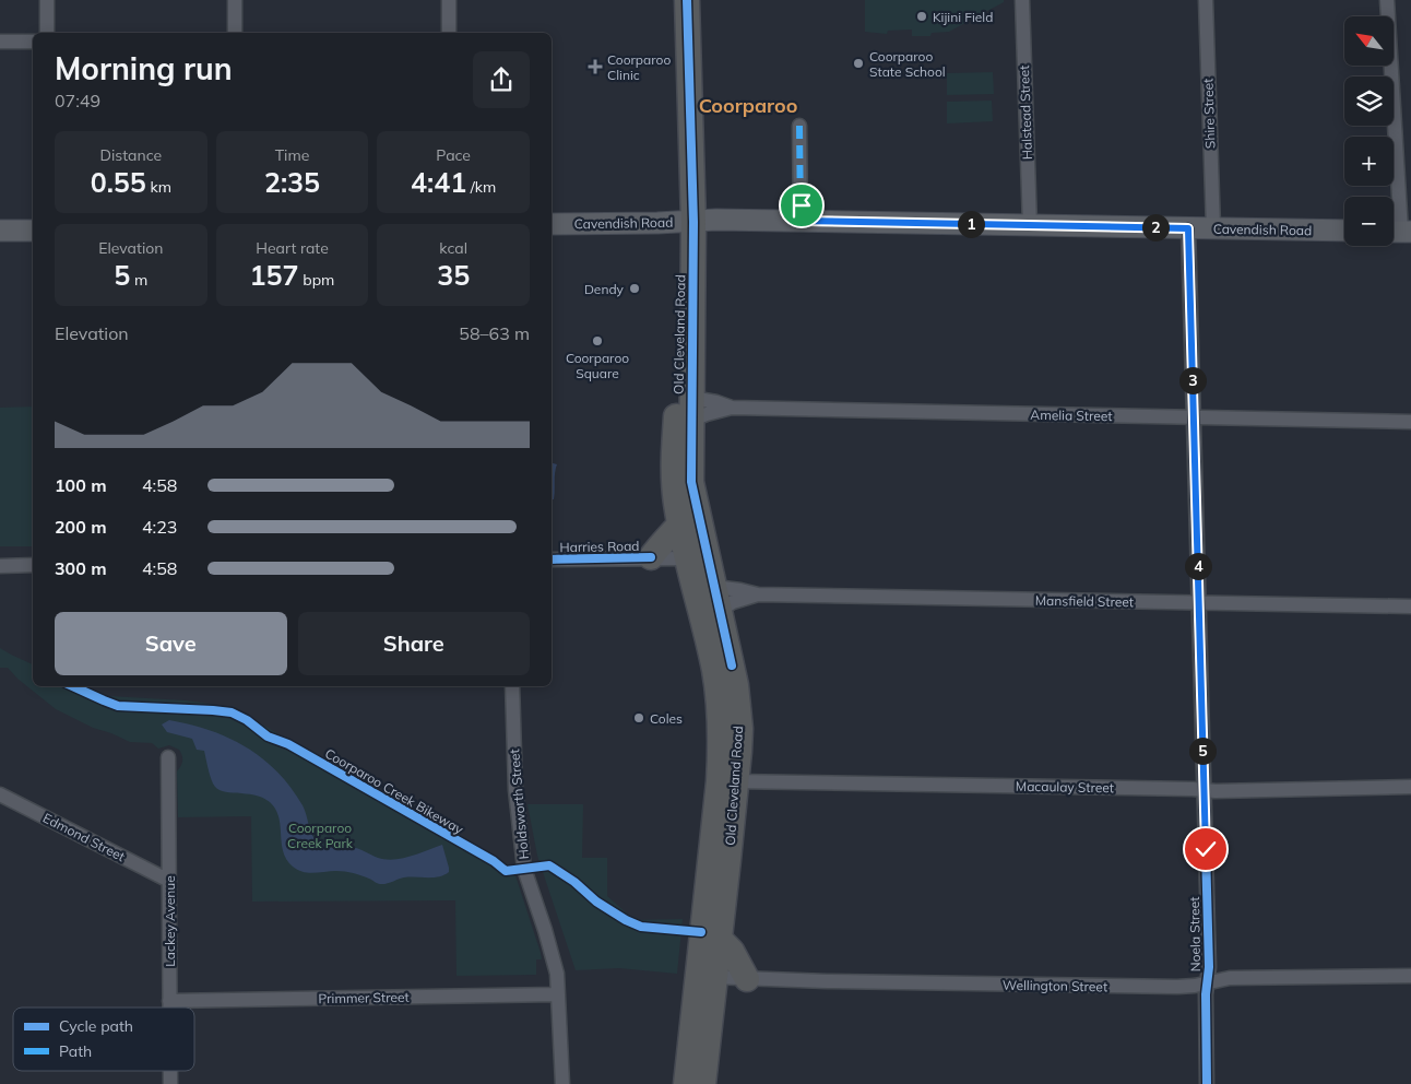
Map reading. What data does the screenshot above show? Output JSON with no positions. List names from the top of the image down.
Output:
{
  "streets": {
    "highway": ["Old Cleveland Road"],
    "main road": ["Cavendish Road"],
    "street": [
      "Halstead Street",
      "Shire Street",
      "Amelia Street",
      "Harries Road",
      "Mansfield Street",
      "Macaulay Street",
      "Holdsworth Street",
      "Edmond Street",
      "Lackey Avenue",
      "Noela Street",
      "Wellington Street",
      "Primmer Street"
    ],
    "cycle path": ["Coorparoo Creek Bikeway"]
  },
  "crossings": [
    ["Halstead Street", "Cavendish Road"],
    ["Shire Street", "Cavendish Road"],
    ["Cavendish Road", "Old Cleveland Road"],
    ["Cavendish Road", "Noela Street"],
    ["Old Cleveland Road", "Amelia Street"],
    ["Old Cleveland Road", "Harries Road"],
    ["Old Cleveland Road", "Mansfield Street"],
    ["Old Cleveland Road", "Macaulay Street"],
    ["Old Cleveland Road", "Wellington Street"],
    ["Amelia Street", "Noela Street"],
    ["Mansfield Street", "Noela Street"],
    ["Macaulay Street", "Noela Street"],
    ["Holdsworth Street", "Primmer Street"],
    ["Edmond Street", "Lackey Avenue"],
    ["Lackey Avenue", "Primmer Street"],
    ["Noela Street", "Wellington Street"]
  ],
  "districts": ["Coorparoo"],
  "parks": ["Coorparoo Creek Park"],
  "places": {
    "other": [
      "Kijini Field",
      "Coorparoo State School",
      "Dendy",
      "Coorparoo Square",
      "Coles"
    ],
    "health": ["Coorparoo Clinic"]
  },
  "legend": ["Cycle path", "Path"],
  "north": "top left",
  "page": {
    "map_buttons": ["+", "−"],
    "heading": ["Morning run", "07:49"],
    "stats": [
      ["Distance", "0.55 km"],
      ["Time", "2:35"],
      ["Pace", "4:41 /km"],
      ["Elevation", "5 m"],
      ["Heart rate", "157 bpm"],
      ["kcal", "35"]
    ],
    "pins": [
      "1",
      "2",
      "3",
      "4",
      "5"
    ],
    "chart": ["Elevation", "58–63 m"],
    "list": [
      {
        "name": "100 m",
        "note": "4:58"
      },
      {
        "name": "200 m",
        "note": "4:23"
      },
      {
        "name": "300 m",
        "note": "4:58"
      }
    ],
    "buttons": ["Save", "Share"]
  }
}
